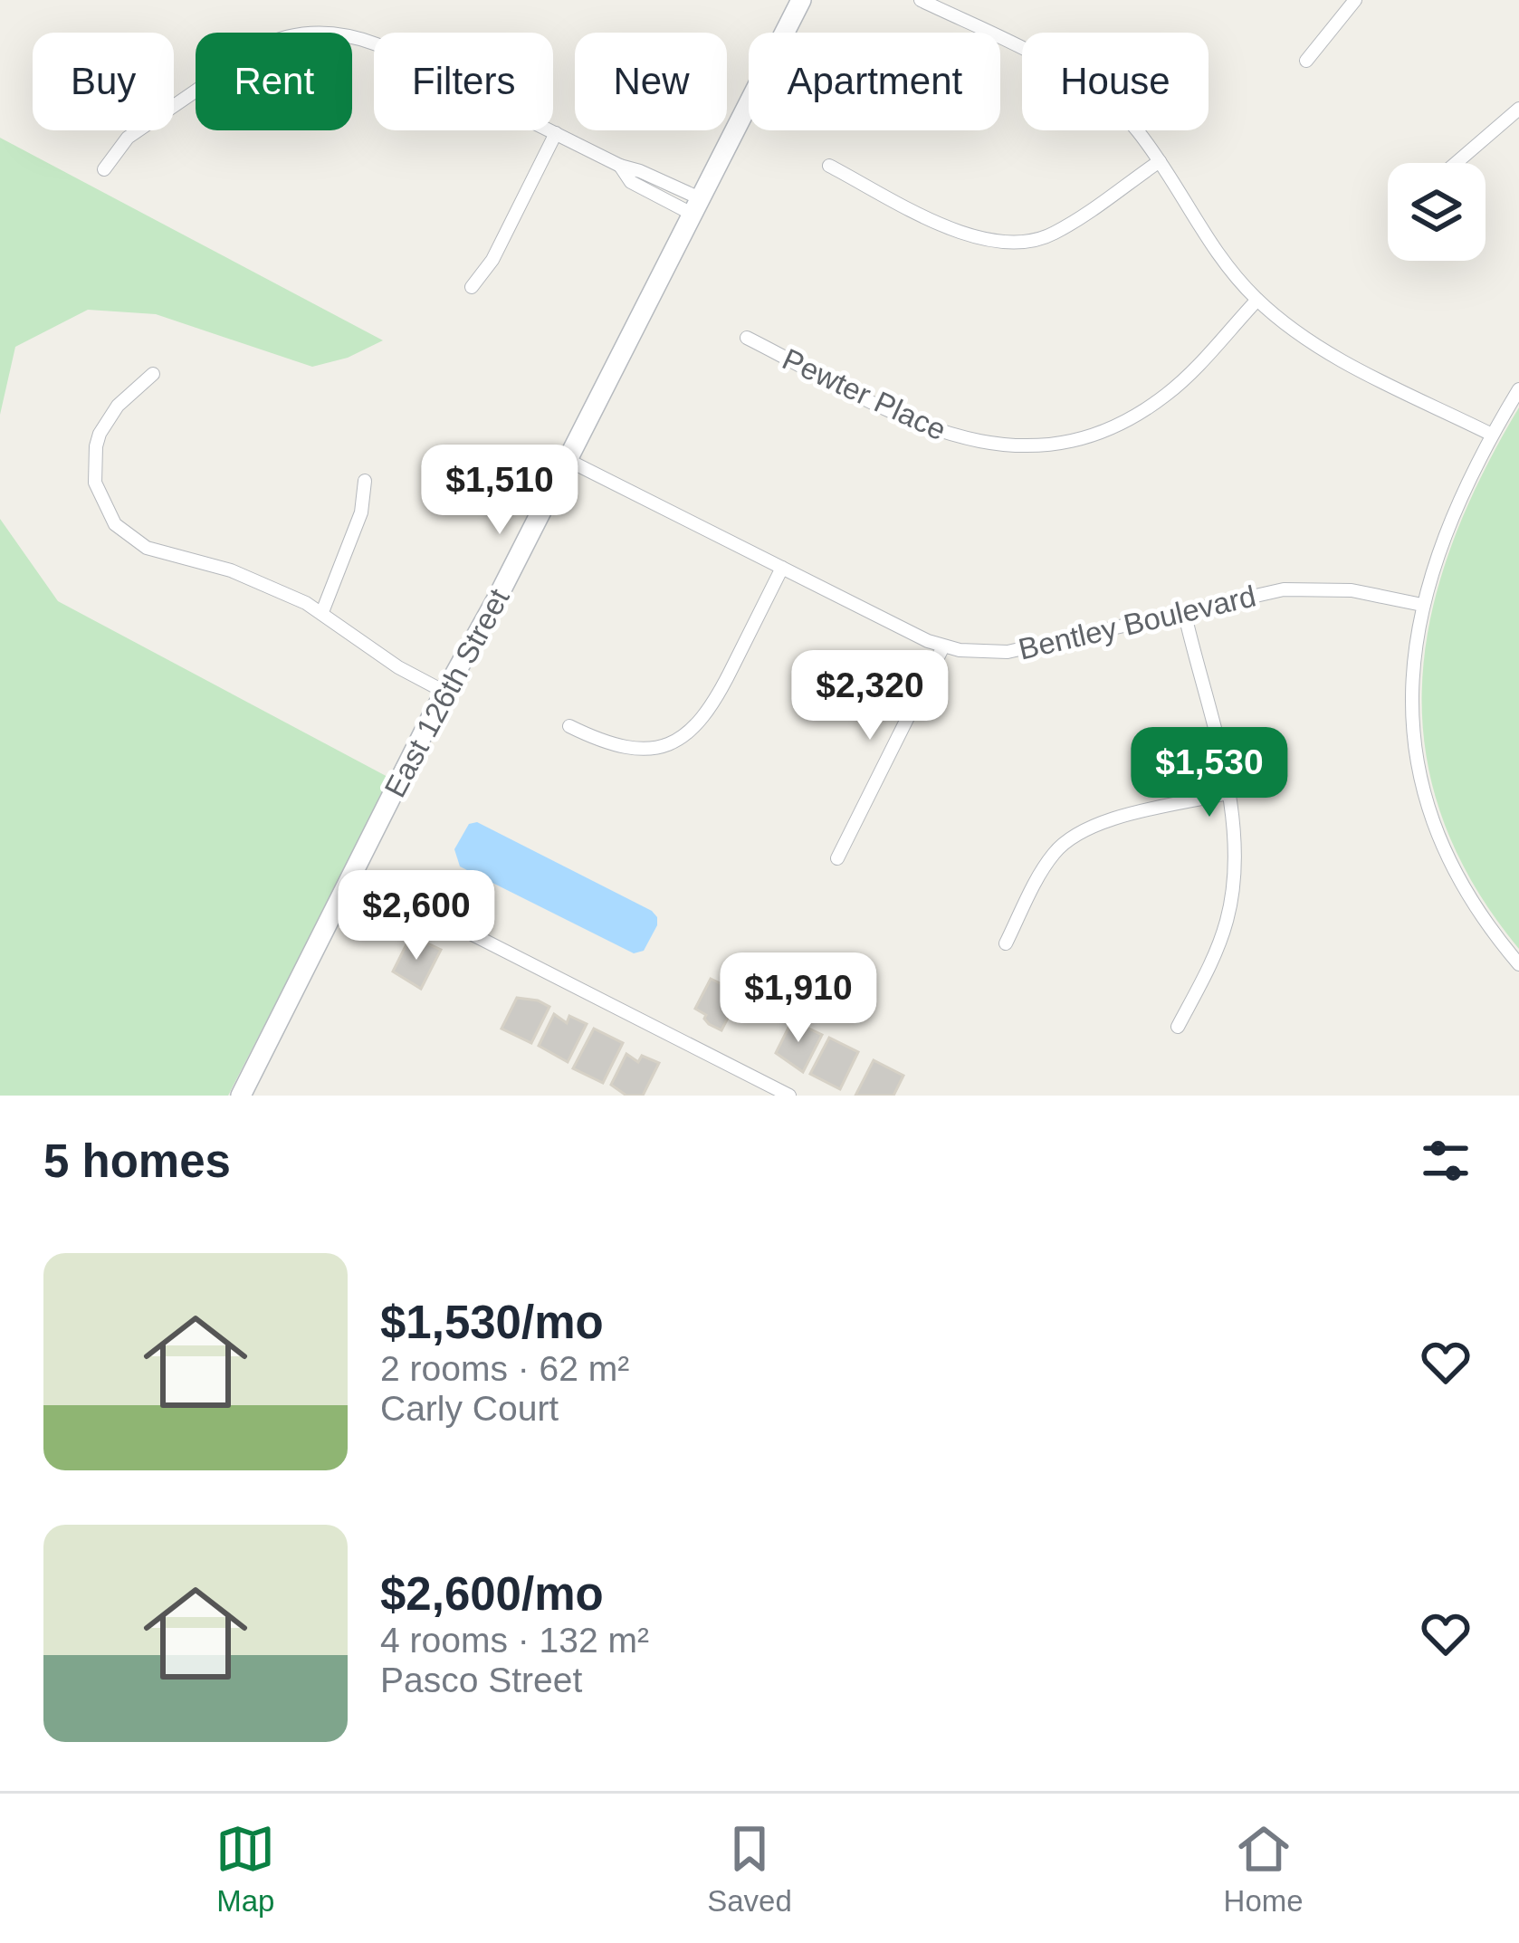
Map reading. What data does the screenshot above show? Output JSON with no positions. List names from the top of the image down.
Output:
{
  "streets": {
    "main road": ["East 126th Street"],
    "street": ["Pewter Place", "Bentley Boulevard"]
  },
  "crossings": [
    ["Bentley Boulevard", "East 126th Street"]
  ],
  "page": {
    "chip": [
      "Buy",
      "Rent",
      "Filters",
      "New",
      "Apartment",
      "House"
    ],
    "price": [
      "$1,510",
      "$2,320",
      "$1,530",
      "$2,600",
      "$1,910"
    ],
    "heading": "5 homes",
    "list": [
      {
        "name": "$1,530/mo",
        "note": "2 rooms · 62 m² · Carly Court"
      },
      {
        "name": "$2,600/mo",
        "note": "4 rooms · 132 m² · Pasco Street"
      }
    ],
    "tabs": ["Map", "Saved", "Home"]
  }
}
